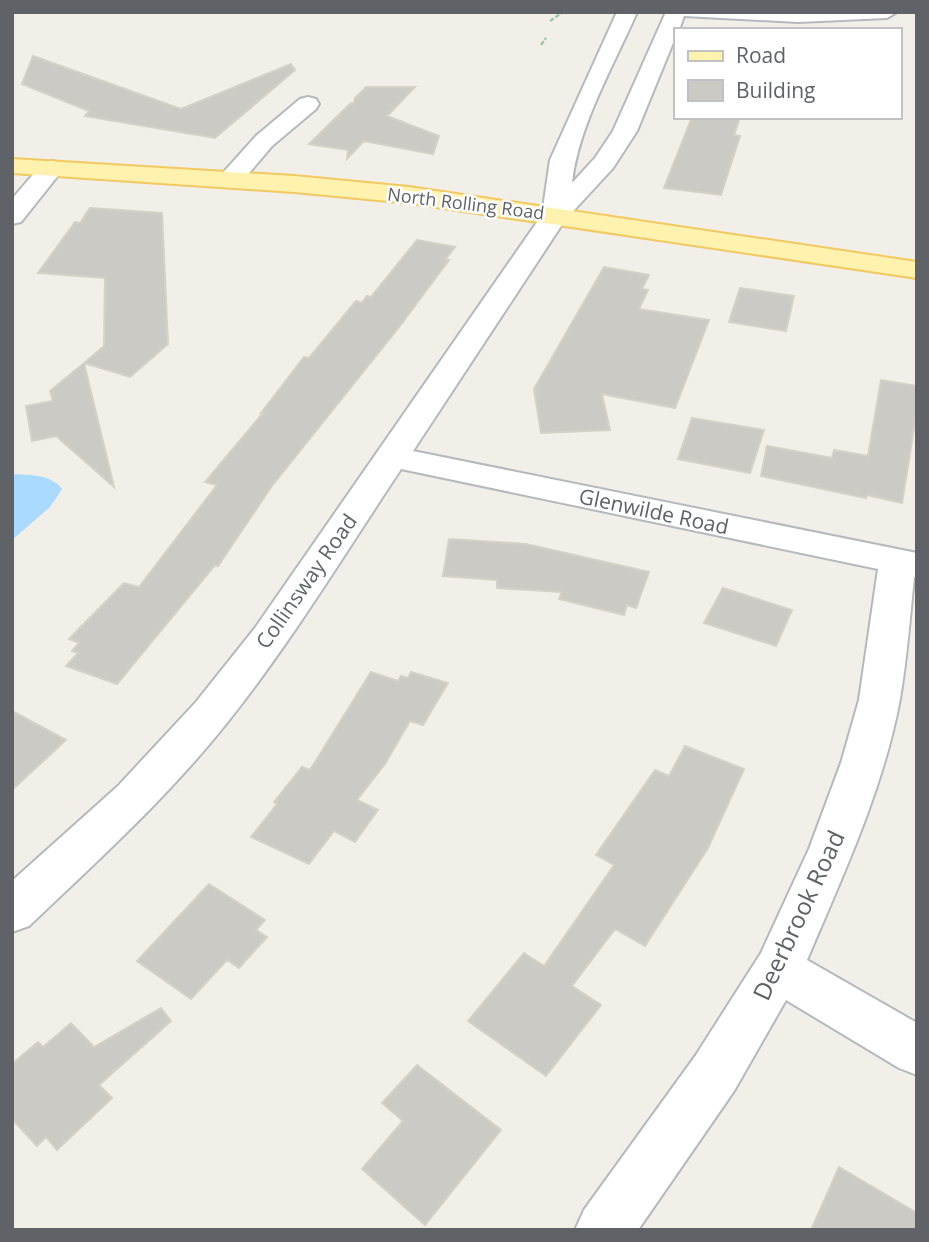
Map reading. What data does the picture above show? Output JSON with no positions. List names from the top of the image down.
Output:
{
  "streets": {
    "main road": ["North Rolling Road"],
    "street": ["Glenwilde Road", "Collinsway Road", "Deerbrook Road"]
  },
  "crossings": [
    ["North Rolling Road", "Collinsway Road"],
    ["Glenwilde Road", "Collinsway Road"],
    ["Glenwilde Road", "Deerbrook Road"]
  ],
  "legend": ["Road", "Building"]
}
